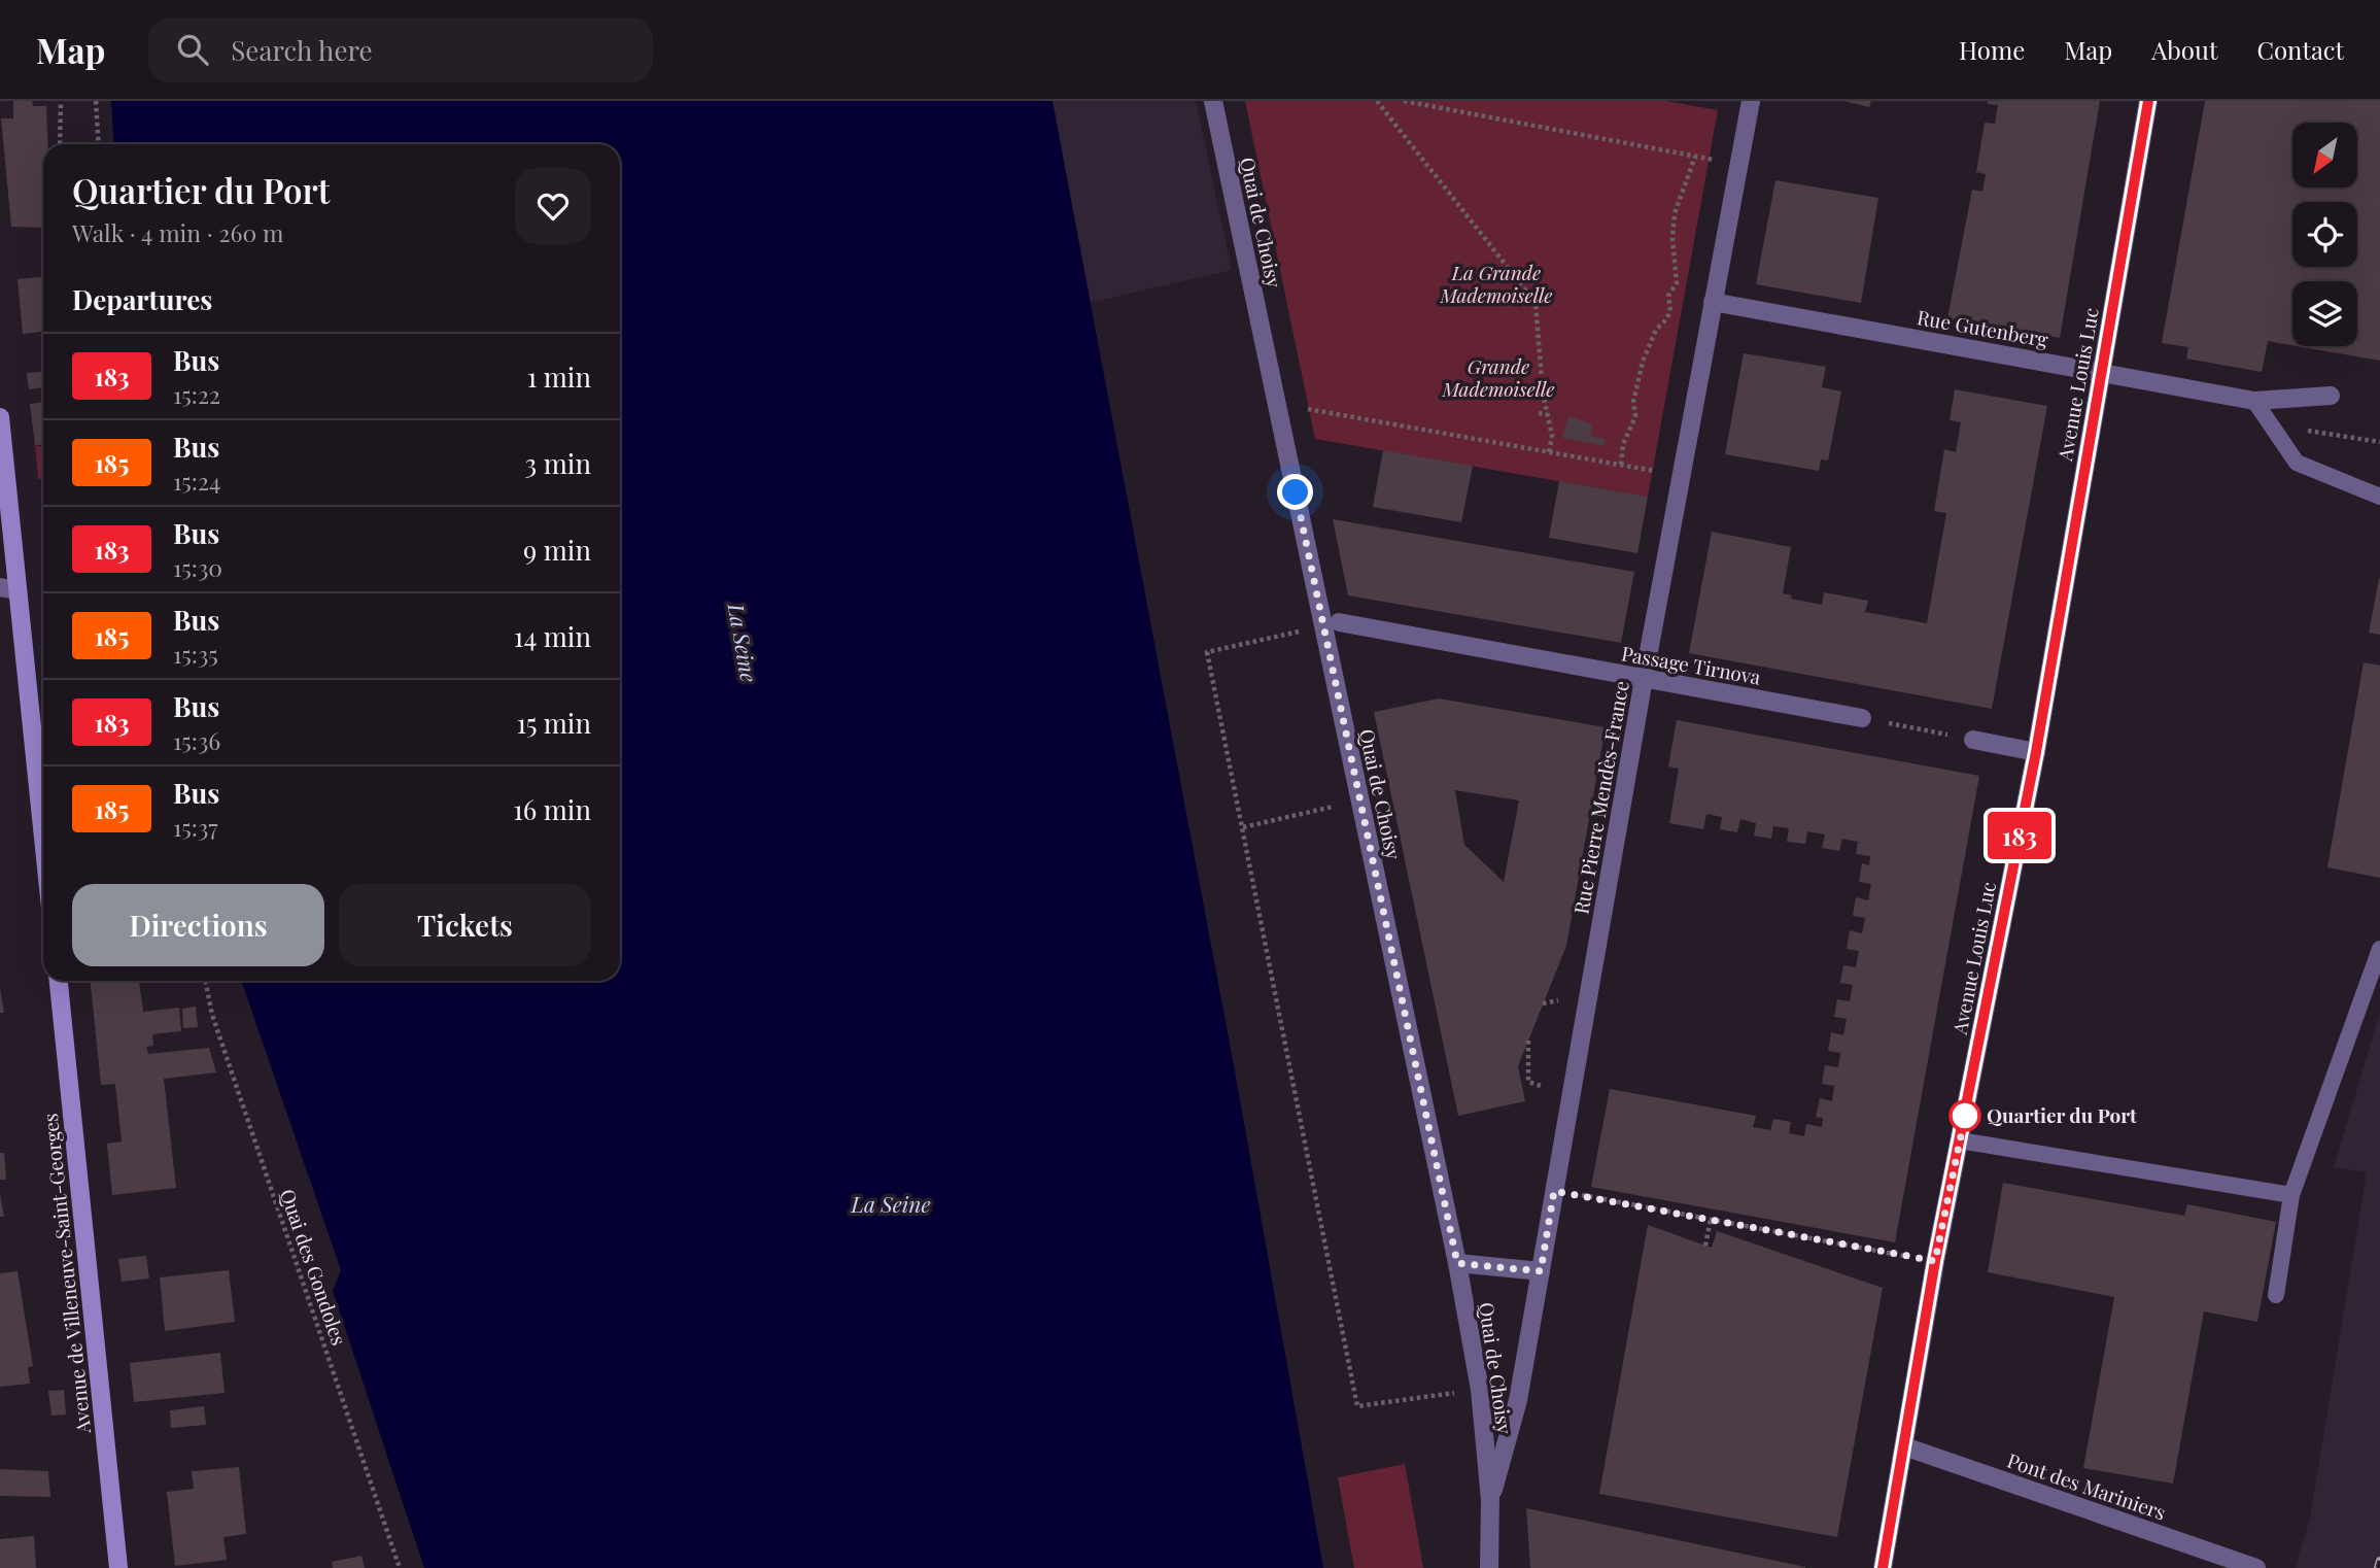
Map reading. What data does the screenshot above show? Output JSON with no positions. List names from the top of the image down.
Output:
{
  "streets": {
    "main road": ["Avenue de Villeneuve-Saint-Georges"],
    "street": [
      "Quai de Choisy",
      "Rue Gutenberg",
      "Avenue Louis Luc",
      "Passage Tirnova",
      "Rue Pierre Mendès-France",
      "Pont des Mariniers"
    ],
    "path": ["Quai des Gondoles"]
  },
  "crossings": [
    ["Quai de Choisy", "Rue Pierre Mendès-France"],
    ["Rue Gutenberg", "Avenue Louis Luc"],
    ["Rue Gutenberg", "Rue Pierre Mendès-France"],
    ["Avenue Louis Luc", "Pont des Mariniers"],
    ["Passage Tirnova", "Rue Pierre Mendès-France"]
  ],
  "water": ["La Seine"],
  "parks": ["La Grande Mademoiselle", "Grande Mademoiselle"],
  "places": ["Quartier du Port"],
  "lines": ["bus line 183"],
  "north": "bottom left",
  "page": {
    "header": "Map",
    "search": "Search here",
    "nav": [
      "Home",
      "Map",
      "About",
      "Contact"
    ],
    "on_map": "183",
    "heading": [
      ["Quartier du Port", "Walk · 4 min · 260 m"],
      "Departures"
    ],
    "list": [
      {
        "mark": "183",
        "name": "Bus",
        "note": "15:22",
        "value": "1 min"
      },
      {
        "mark": "185",
        "name": "Bus",
        "note": "15:24",
        "value": "3 min"
      },
      {
        "mark": "183",
        "name": "Bus",
        "note": "15:30",
        "value": "9 min"
      },
      {
        "mark": "185",
        "name": "Bus",
        "note": "15:35",
        "value": "14 min"
      },
      {
        "mark": "183",
        "name": "Bus",
        "note": "15:36",
        "value": "15 min"
      },
      {
        "mark": "185",
        "name": "Bus",
        "note": "15:37",
        "value": "16 min"
      }
    ],
    "buttons": ["Directions", "Tickets"]
  }
}
